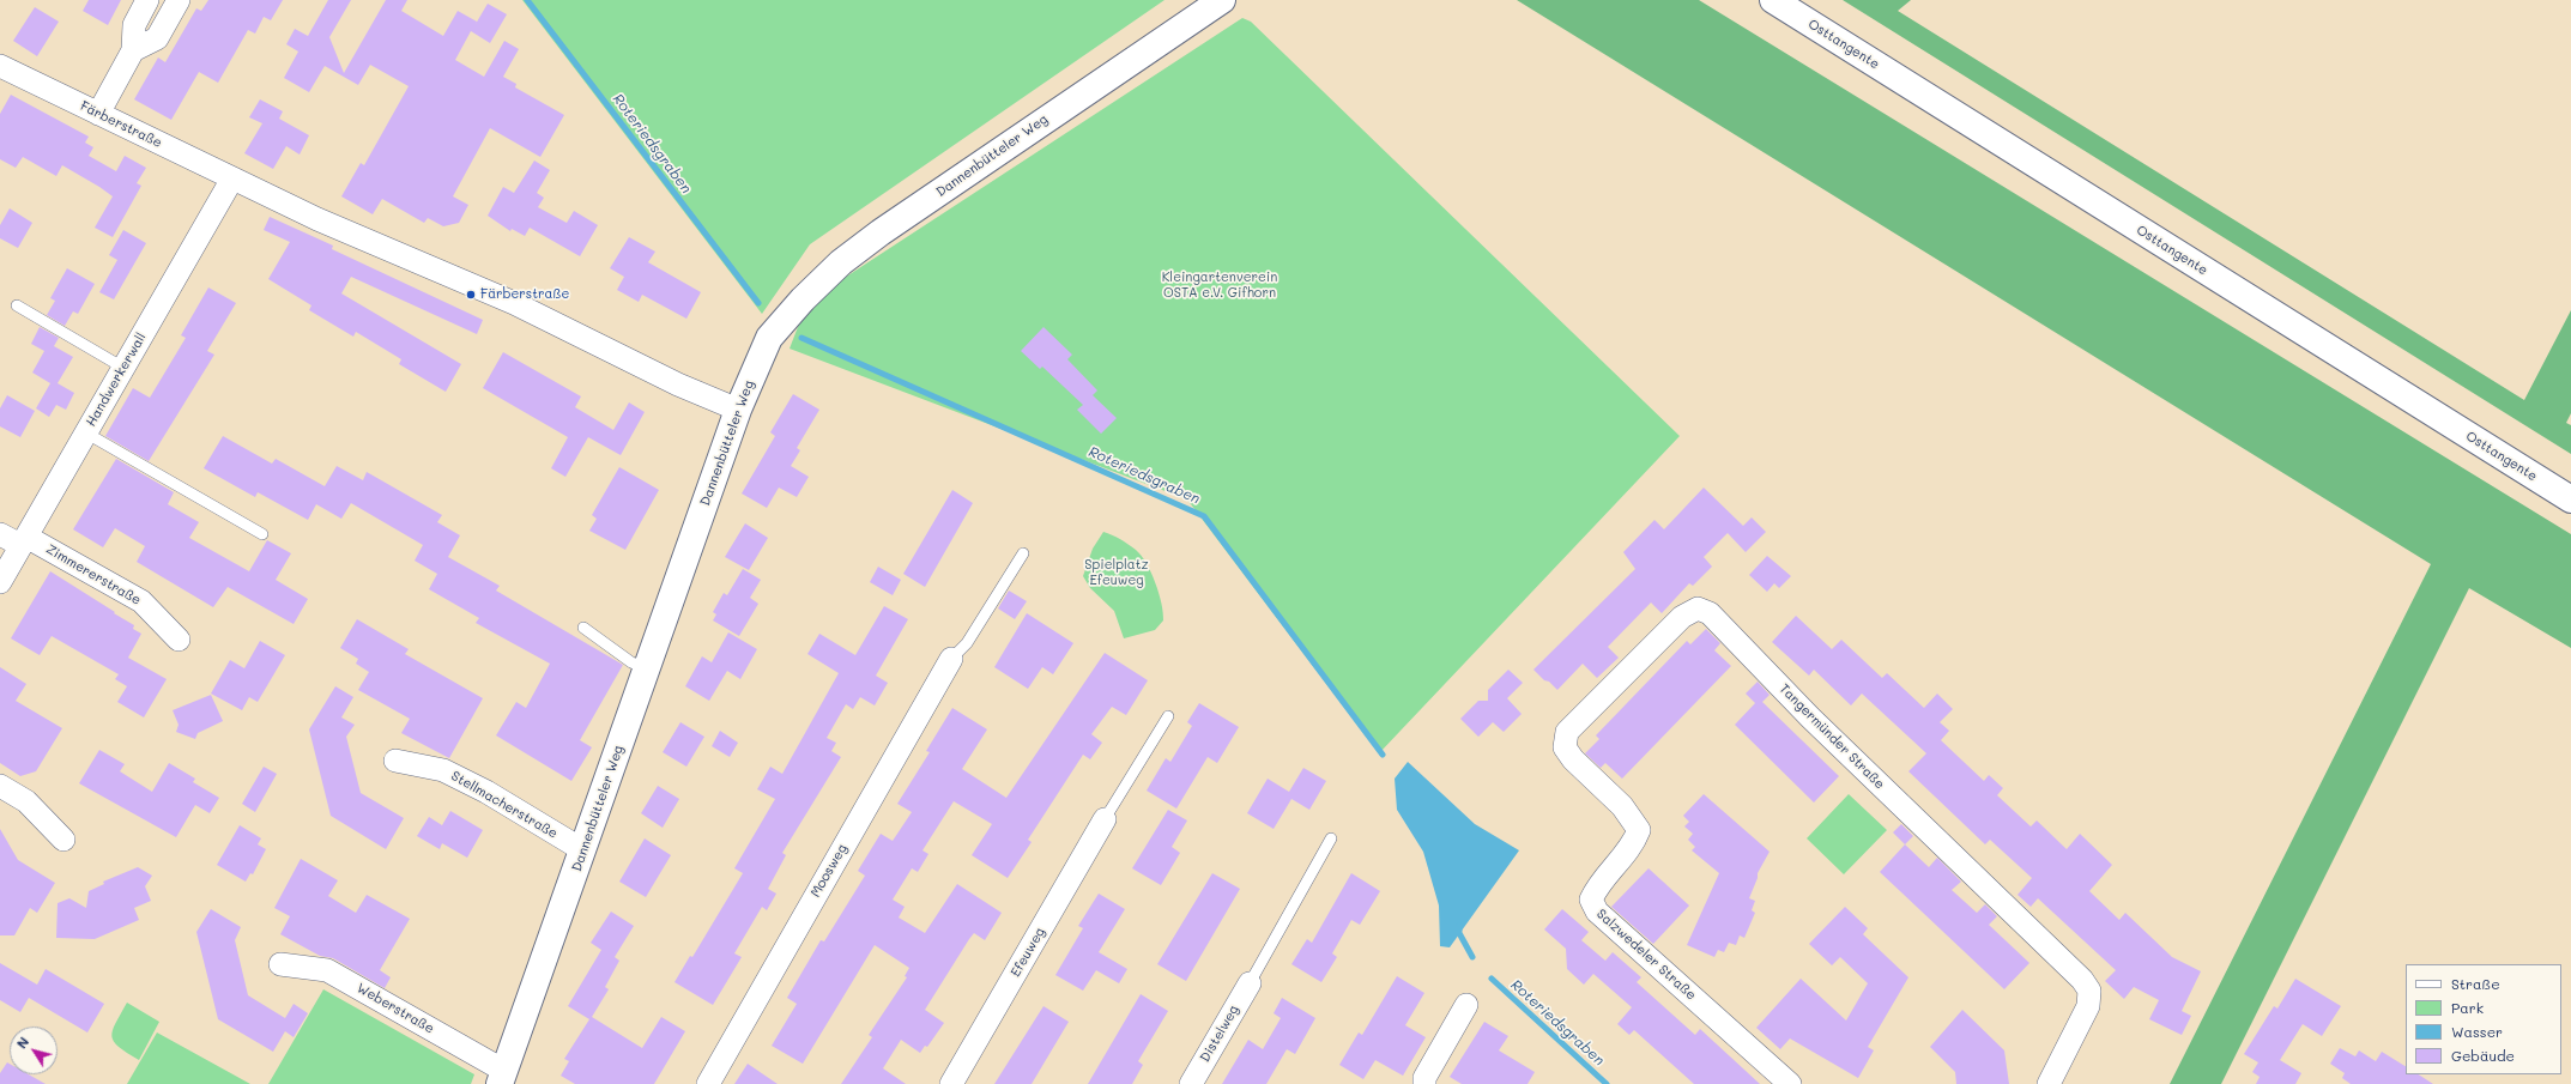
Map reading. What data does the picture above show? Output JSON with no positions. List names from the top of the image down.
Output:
{
  "streets": {
    "street": [
      "Osttangente",
      "Färberstraße",
      "Dannenbütteler Weg",
      "Handwerkerwall",
      "Zimmererstraße",
      "Tangermünder Straße",
      "Stellmacherstraße",
      "Moosweg",
      "Efeuweg",
      "Salzwedeler Straße",
      "Weberstraße",
      "Distelweg"
    ]
  },
  "crossings": [
    ["Färberstraße", "Dannenbütteler Weg"],
    ["Färberstraße", "Handwerkerwall"],
    ["Dannenbütteler Weg", "Stellmacherstraße"],
    ["Dannenbütteler Weg", "Weberstraße"],
    ["Handwerkerwall", "Zimmererstraße"],
    ["Tangermünder Straße", "Salzwedeler Straße"]
  ],
  "water": ["Roteriedsgraben"],
  "parks": ["Kleingartenverein OSTA e.V. Gifhorn", "Spielplatz Efeuweg"],
  "places": ["Färberstraße"],
  "legend": [
    "Straße",
    "Park",
    "Wasser",
    "Gebäude"
  ],
  "north": "top left"
}
